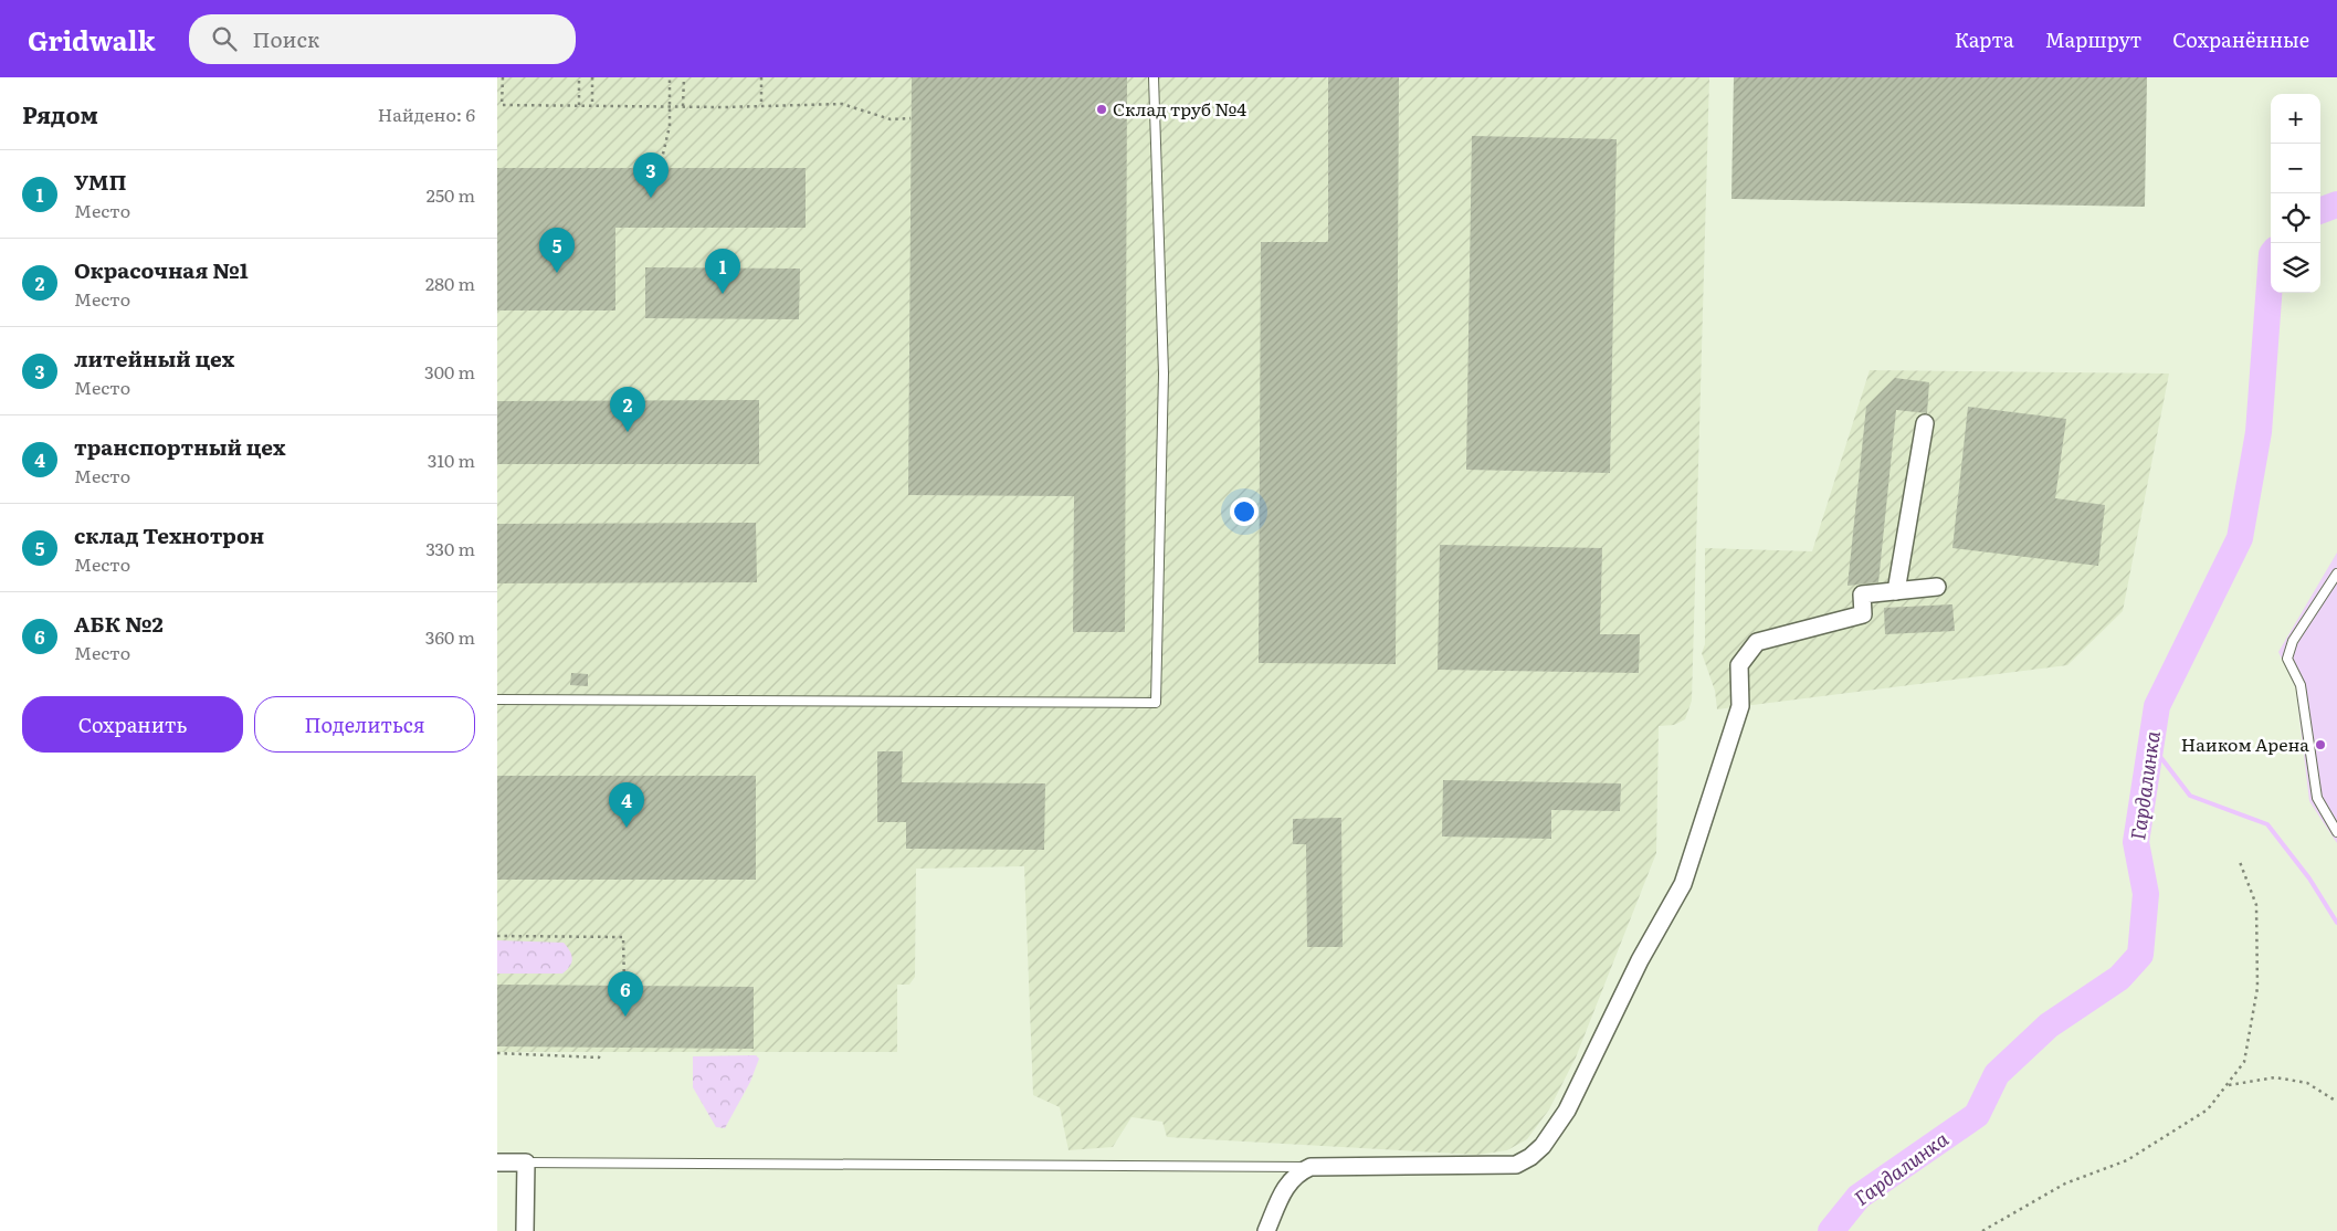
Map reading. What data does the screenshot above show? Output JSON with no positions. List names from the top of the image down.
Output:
{
  "water": ["Гардалинка"],
  "places": ["Склад труб №4", "Наиком Арена"],
  "page": {
    "header": "Gridwalk",
    "search": "Поиск",
    "nav": ["Карта", "Маршрут", "Сохранённые"],
    "heading": ["Рядом", "Найдено: 6"],
    "map_buttons": ["+", "−"],
    "list": [
      {
        "mark": "1",
        "name": "УМП",
        "note": "Место",
        "value": "250 m"
      },
      {
        "mark": "2",
        "name": "Окрасочная №1",
        "note": "Место",
        "value": "280 m"
      },
      {
        "mark": "3",
        "name": "литейный цех",
        "note": "Место",
        "value": "300 m"
      },
      {
        "mark": "4",
        "name": "транспортный цех",
        "note": "Место",
        "value": "310 m"
      },
      {
        "mark": "5",
        "name": "склад Технотрон",
        "note": "Место",
        "value": "330 m"
      },
      {
        "mark": "6",
        "name": "АБК №2",
        "note": "Место",
        "value": "360 m"
      }
    ],
    "pins": [
      "3",
      "5",
      "1",
      "2",
      "4",
      "6"
    ],
    "buttons": ["Сохранить", "Поделиться"]
  }
}
